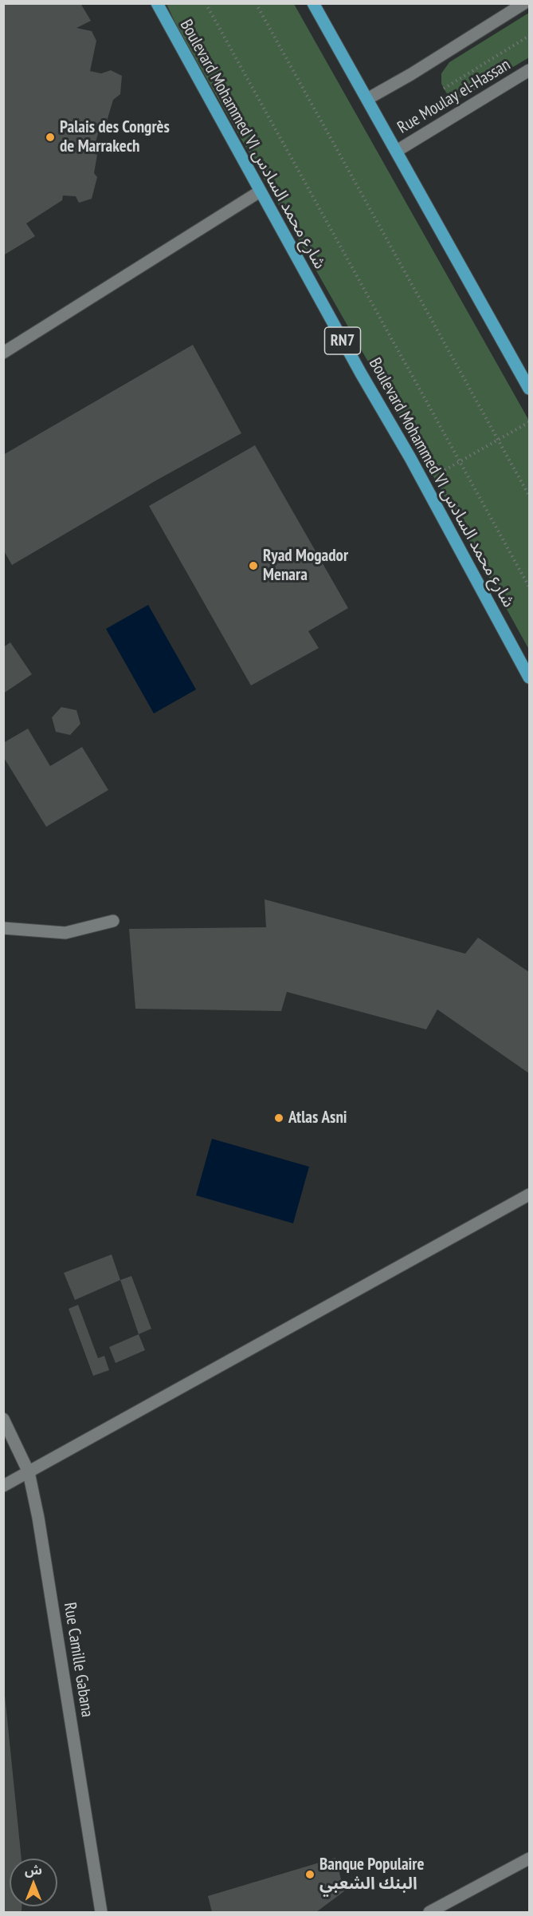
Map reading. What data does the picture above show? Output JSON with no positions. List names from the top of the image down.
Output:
{
  "streets": {
    "main road": ["Boulevard Mohammed VI شارع محمد السادس", "RN7"],
    "street": ["Rue Moulay el-Hassan", "Rue Camille Gabana"]
  },
  "places": [
    "Palais des Congrès de Marrakech",
    "Ryad Mogador Menara",
    "Atlas Asni",
    "Banque Populaire البنك الشعبي"
  ],
  "north": "top"
}
